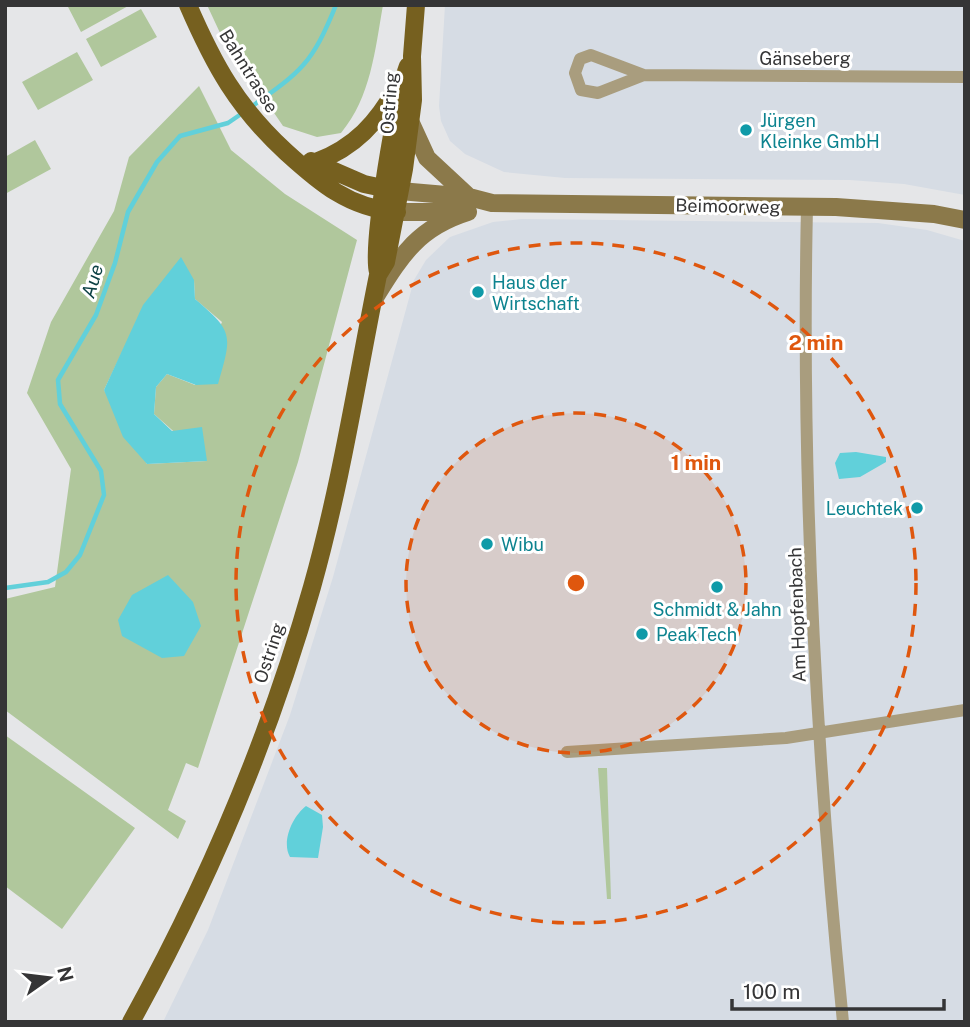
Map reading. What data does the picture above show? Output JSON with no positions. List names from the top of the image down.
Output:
{
  "streets": {
    "main road": ["Bahntrasse", "Ostring", "Beimoorweg"],
    "street": ["Gänseberg", "Am Hopfenbach"]
  },
  "crossings": [
    ["Bahntrasse", "Ostring"],
    ["Bahntrasse", "Beimoorweg"],
    ["Ostring", "Beimoorweg"],
    ["Beimoorweg", "Am Hopfenbach"]
  ],
  "water": ["Aue"],
  "places": [
    "Jürgen Kleinke GmbH",
    "Haus der Wirtschaft",
    "Leuchtek",
    "Wibu",
    "Schmidt & Jahn",
    "PeakTech"
  ],
  "scale_bar": "100 m",
  "north": "right",
  "rings": ["2 min", "1 min"]
}
